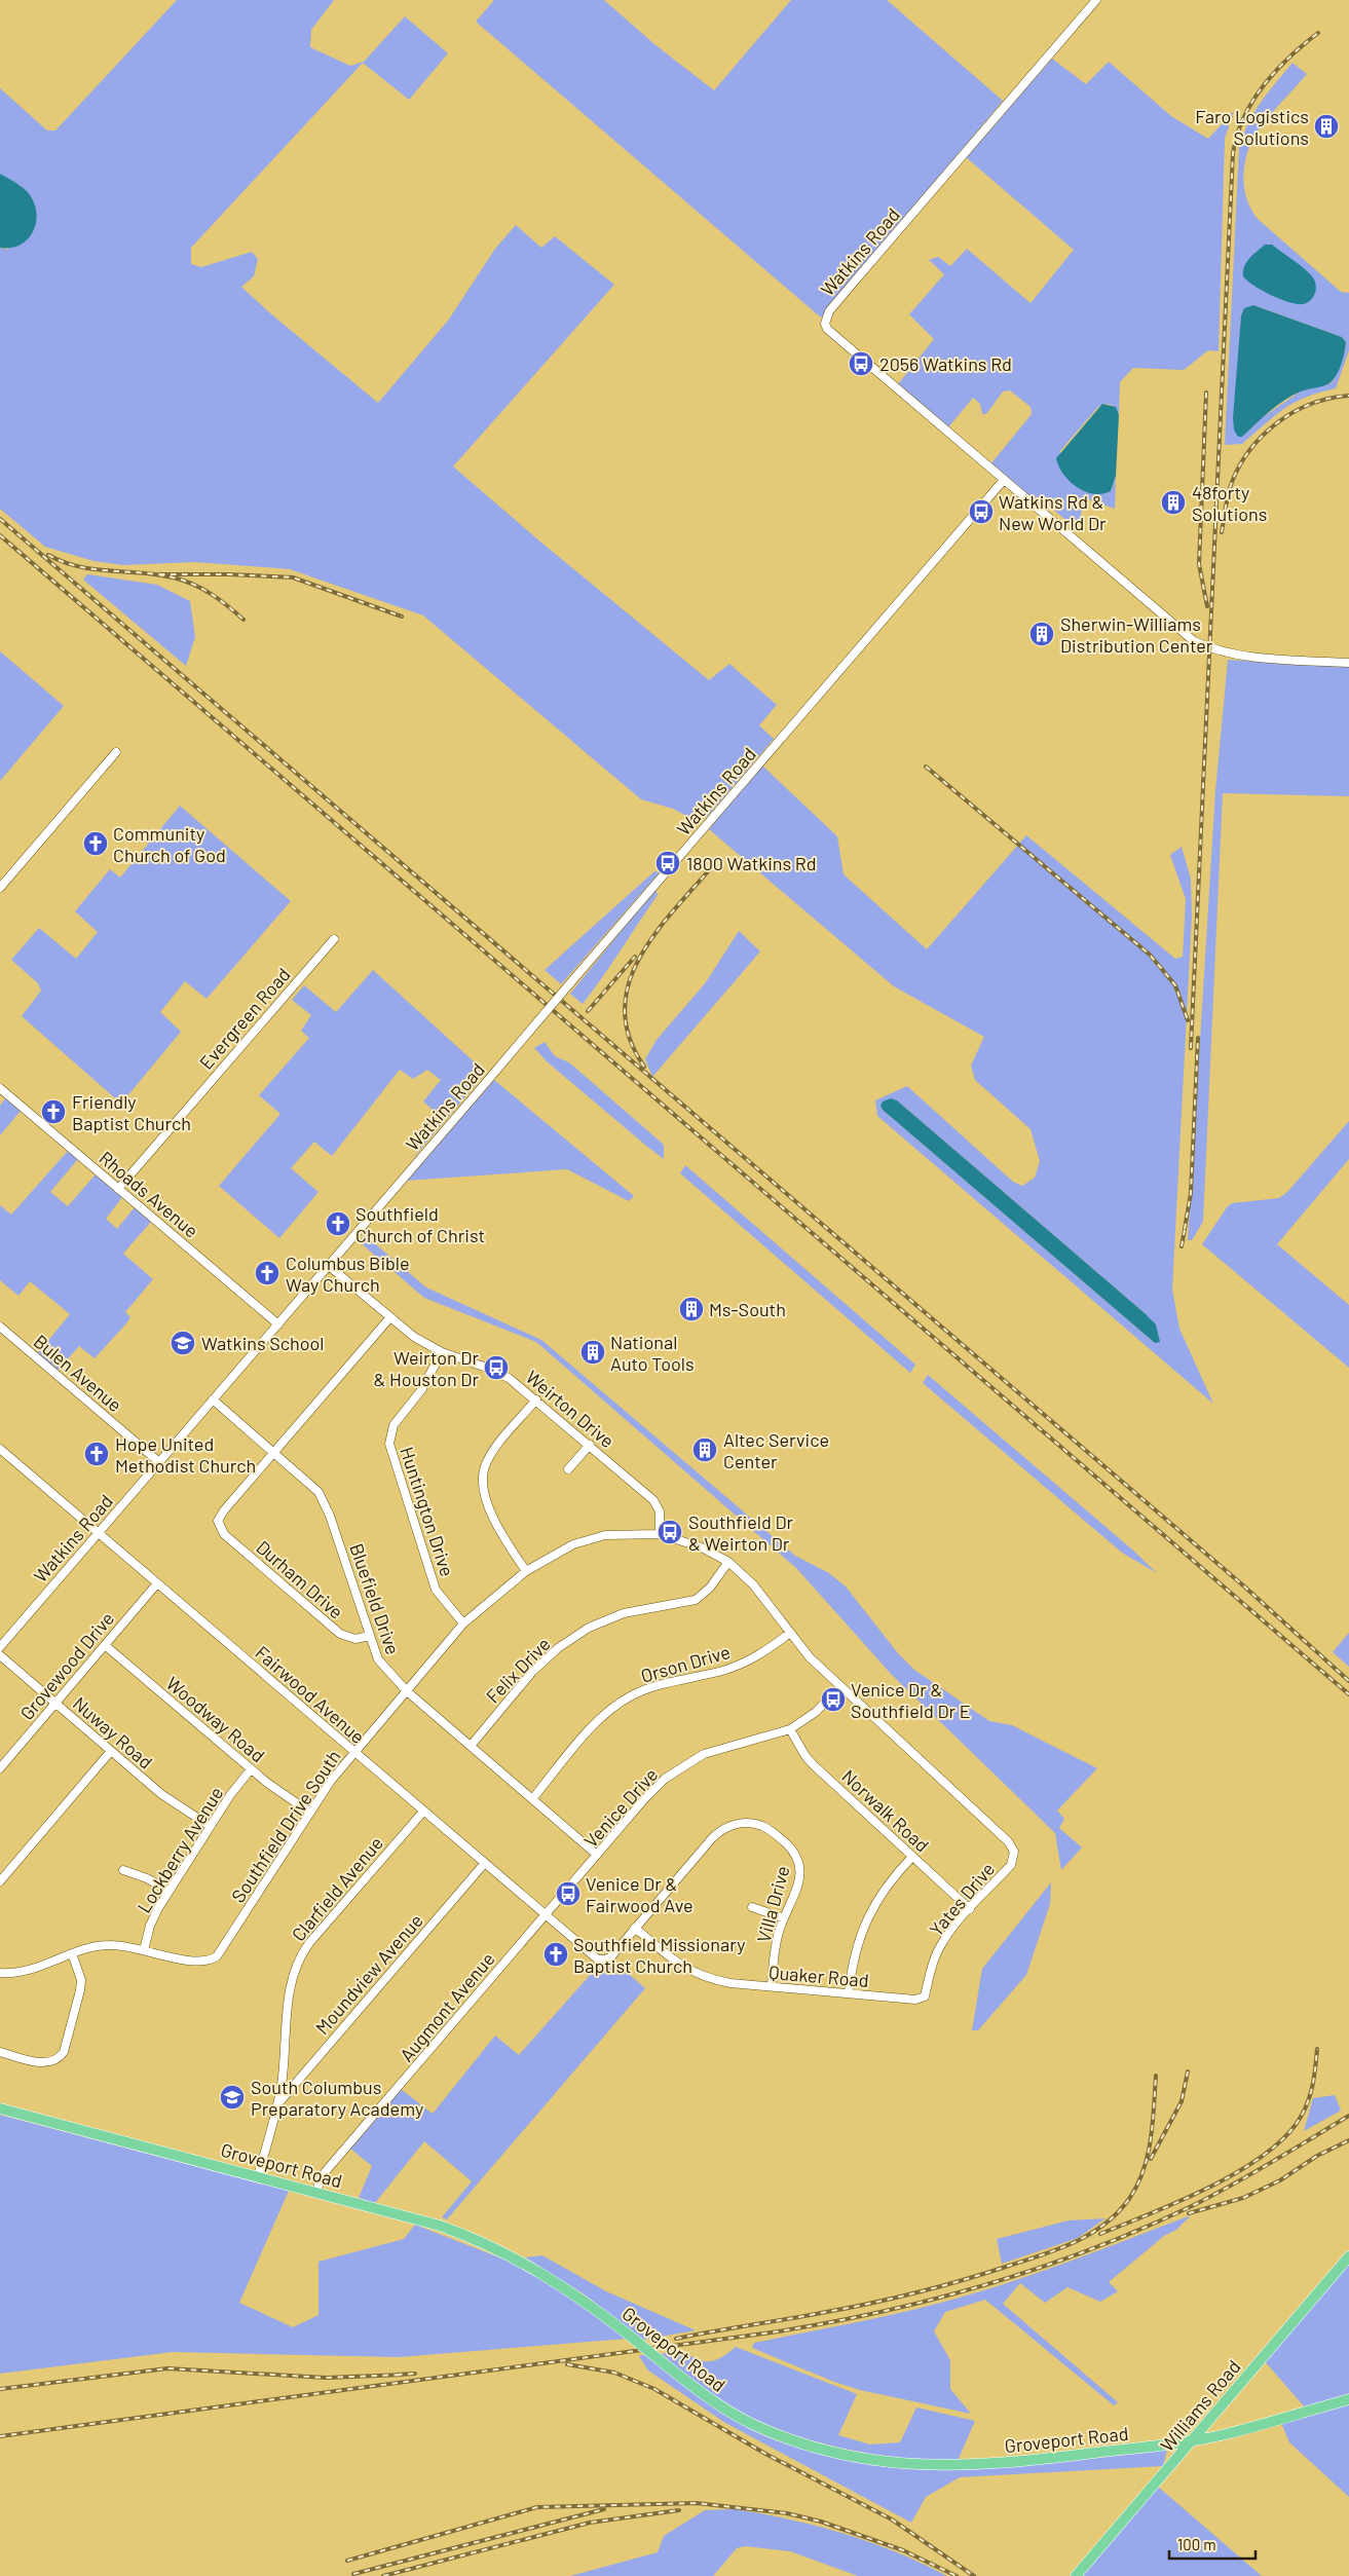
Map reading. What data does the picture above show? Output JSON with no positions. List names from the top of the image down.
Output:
{
  "streets": {
    "main road": ["Groveport Road", "Williams Road"],
    "street": [
      "Watkins Road",
      "Evergreen Road",
      "Rhoads Avenue",
      "Bulen Avenue",
      "Weirton Drive",
      "Huntington Drive",
      "Durham Drive",
      "Bluefield Drive",
      "Orson Drive",
      "Grovewood Drive",
      "Felix Drive",
      "Fairwood Avenue",
      "Woodway Road",
      "Nuway Road",
      "Venice Drive",
      "Norwalk Road",
      "Southfield Drive South",
      "Lockberry Avenue",
      "Clarfield Avenue",
      "Yates Drive",
      "Villa Drive",
      "Moundview Avenue",
      "Quaker Road",
      "Augmont Avenue"
    ]
  },
  "crossings": [
    ["Watkins Road", "Rhoads Avenue"],
    ["Watkins Road", "Bulen Avenue"],
    ["Watkins Road", "Weirton Drive"],
    ["Watkins Road", "Bluefield Drive"],
    ["Watkins Road", "Fairwood Avenue"],
    ["Evergreen Road", "Rhoads Avenue"],
    ["Weirton Drive", "Huntington Drive"],
    ["Weirton Drive", "Southfield Drive South"],
    ["Huntington Drive", "Southfield Drive South"],
    ["Durham Drive", "Bluefield Drive"],
    ["Bluefield Drive", "Orson Drive"],
    ["Bluefield Drive", "Felix Drive"],
    ["Bluefield Drive", "Venice Drive"],
    ["Bluefield Drive", "Southfield Drive South"],
    ["Orson Drive", "Southfield Drive South"],
    ["Grovewood Drive", "Fairwood Avenue"],
    ["Grovewood Drive", "Woodway Road"],
    ["Grovewood Drive", "Nuway Road"],
    ["Felix Drive", "Southfield Drive South"],
    ["Fairwood Avenue", "Venice Drive"],
    ["Fairwood Avenue", "Southfield Drive South"],
    ["Fairwood Avenue", "Clarfield Avenue"],
    ["Fairwood Avenue", "Villa Drive"],
    ["Fairwood Avenue", "Moundview Avenue"],
    ["Fairwood Avenue", "Augmont Avenue"],
    ["Woodway Road", "Southfield Drive South"],
    ["Woodway Road", "Lockberry Avenue"],
    ["Nuway Road", "Lockberry Avenue"],
    ["Venice Drive", "Norwalk Road"],
    ["Venice Drive", "Southfield Drive South"],
    ["Venice Drive", "Augmont Avenue"],
    ["Norwalk Road", "Yates Drive"],
    ["Southfield Drive South", "Lockberry Avenue"],
    ["Southfield Drive South", "Yates Drive"],
    ["Clarfield Avenue", "Moundview Avenue"],
    ["Clarfield Avenue", "Groveport Road"],
    ["Yates Drive", "Quaker Road"],
    ["Villa Drive", "Quaker Road"],
    ["Augmont Avenue", "Groveport Road"],
    ["Groveport Road", "Williams Road"]
  ],
  "places": {
    "building": [
      "Faro Logistics Solutions",
      "48forty Solutions",
      "Sherwin-Williams Distribution Center",
      "Ms-South",
      "National Auto Tools",
      "Altec Service Center"
    ],
    "bus stop": [
      "2056 Watkins Rd",
      "Watkins Rd & New World Dr",
      "1800 Watkins Rd",
      "Weirton Dr & Houston Dr",
      "Southfield Dr & Weirton Dr",
      "Venice Dr & Southfield Dr E",
      "Venice Dr & Fairwood Ave"
    ],
    "church": [
      "Community Church of God",
      "Friendly Baptist Church",
      "Southfield Church of Christ",
      "Columbus Bible Way Church",
      "Hope United Methodist Church",
      "Southfield Missionary Baptist Church"
    ],
    "school or university": ["Watkins School", "South Columbus Preparatory Academy"]
  },
  "scale_bar": "100 m"
}
